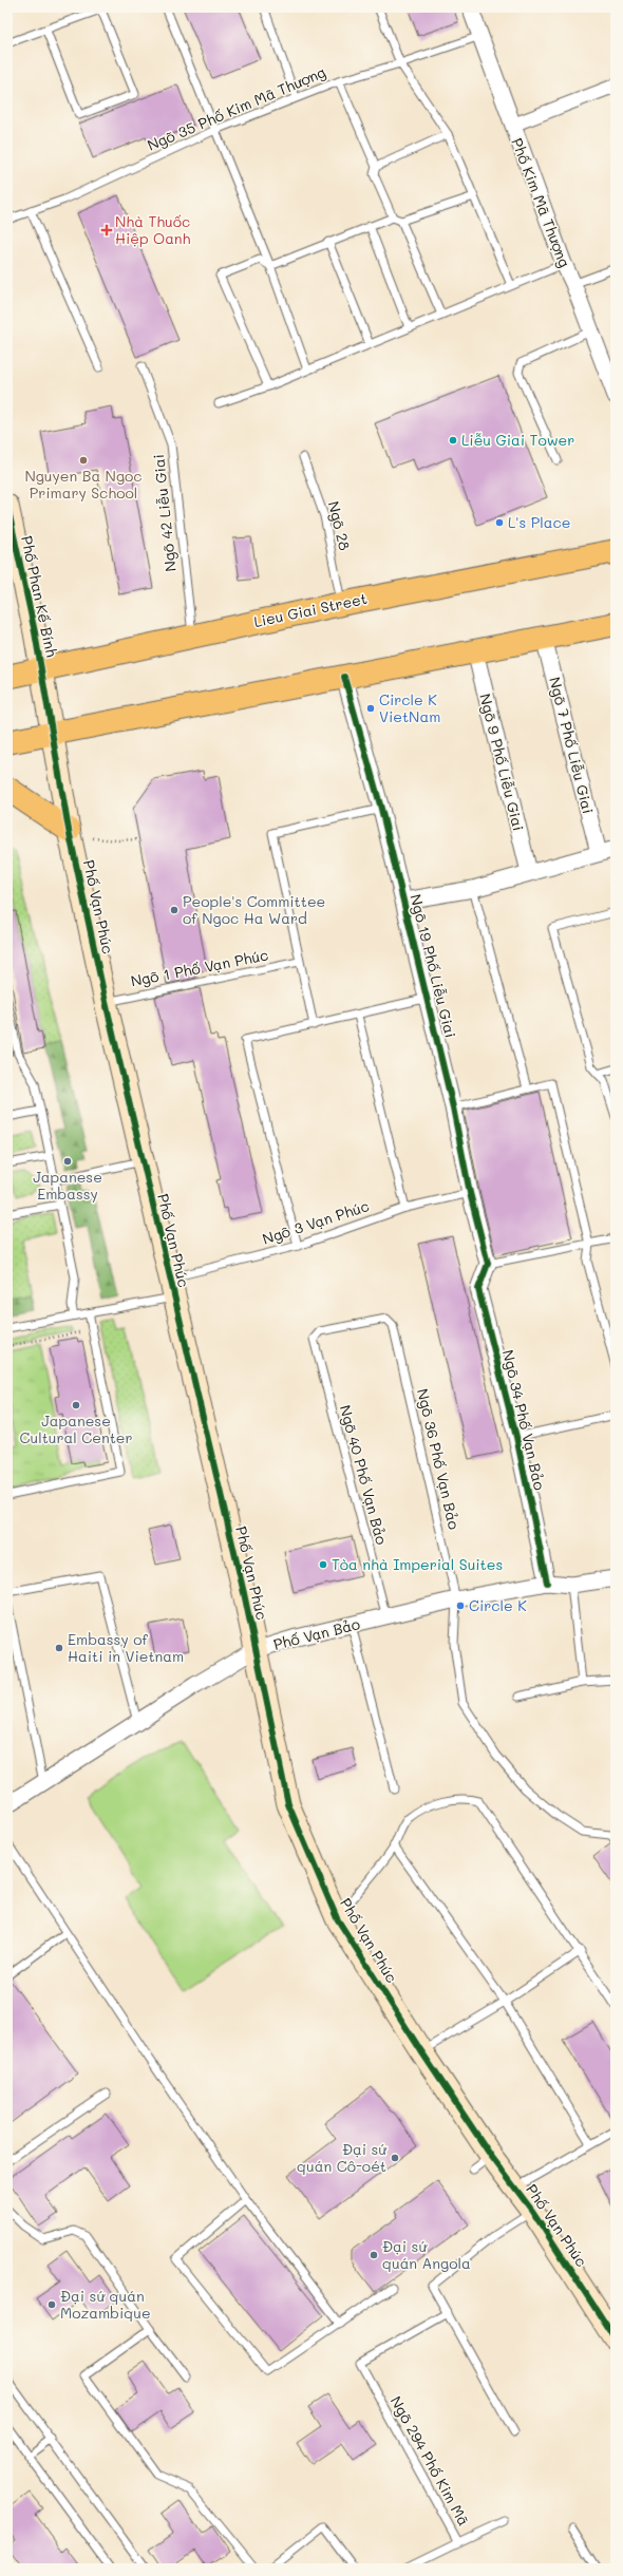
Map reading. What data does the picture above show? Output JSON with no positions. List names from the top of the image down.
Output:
{
  "streets": {
    "main road": ["Lieu Giai Street"],
    "street": [
      "Phố Kim Mã Thượng",
      "Phố Phan Kế Bính",
      "Ngõ 7 Phố Liễu Giai",
      "Ngõ 9 Phố Liễu Giai",
      "Phố Vạn Phúc",
      "Ngõ 19 Phố Liễu Giai",
      "Ngõ 34 Phố Vạn Bảo",
      "Phố Vạn Bảo"
    ],
    "lane": [
      "Ngõ 35 Phố Kim Mã Thượng",
      "Ngõ 42 Liễu Giai",
      "Ngõ 28",
      "Ngõ 1 Phố Vạn Phúc",
      "Ngõ 3 Vạn Phúc",
      "Ngõ 36 Phố Vạn Bảo",
      "Ngõ 40 Phố Vạn Bảo",
      "Ngõ 294 Phố Kim Mã"
    ]
  },
  "crossings": [
    ["Ngõ 35 Phố Kim Mã Thượng", "Phố Kim Mã Thượng"],
    ["Ngõ 42 Liễu Giai", "Lieu Giai Street"],
    ["Ngõ 28", "Lieu Giai Street"],
    ["Phố Phan Kế Bính", "Lieu Giai Street"],
    ["Phố Phan Kế Bính", "Phố Vạn Phúc"],
    ["Phố Vạn Phúc", "Ngõ 1 Phố Vạn Phúc"],
    ["Phố Vạn Phúc", "Ngõ 3 Vạn Phúc"],
    ["Phố Vạn Phúc", "Phố Vạn Bảo"],
    ["Ngõ 19 Phố Liễu Giai", "Ngõ 3 Vạn Phúc"],
    ["Ngõ 19 Phố Liễu Giai", "Ngõ 34 Phố Vạn Bảo"],
    ["Ngõ 34 Phố Vạn Bảo", "Phố Vạn Bảo"],
    ["Ngõ 36 Phố Vạn Bảo", "Ngõ 40 Phố Vạn Bảo"],
    ["Ngõ 36 Phố Vạn Bảo", "Phố Vạn Bảo"],
    ["Ngõ 40 Phố Vạn Bảo", "Phố Vạn Bảo"]
  ],
  "places": {
    "health": ["Nhà Thuốc Hiệp Oanh"],
    "other": [
      "Liễu Giai Tower",
      "Nguyen Ba Ngoc Primary School",
      "L's Place",
      "Circle K VietNam",
      "People's Committee of Ngoc Ha Ward",
      "Japanese Embassy",
      "Japanese Cultural Center",
      "Tòa nhà Imperial Suites",
      "Circle K",
      "Embassy of Haiti in Vietnam",
      "Đại sứ quán Cô-oét",
      "Đại sứ quán Angola",
      "Đại sứ quán Mozambique"
    ]
  }
}
